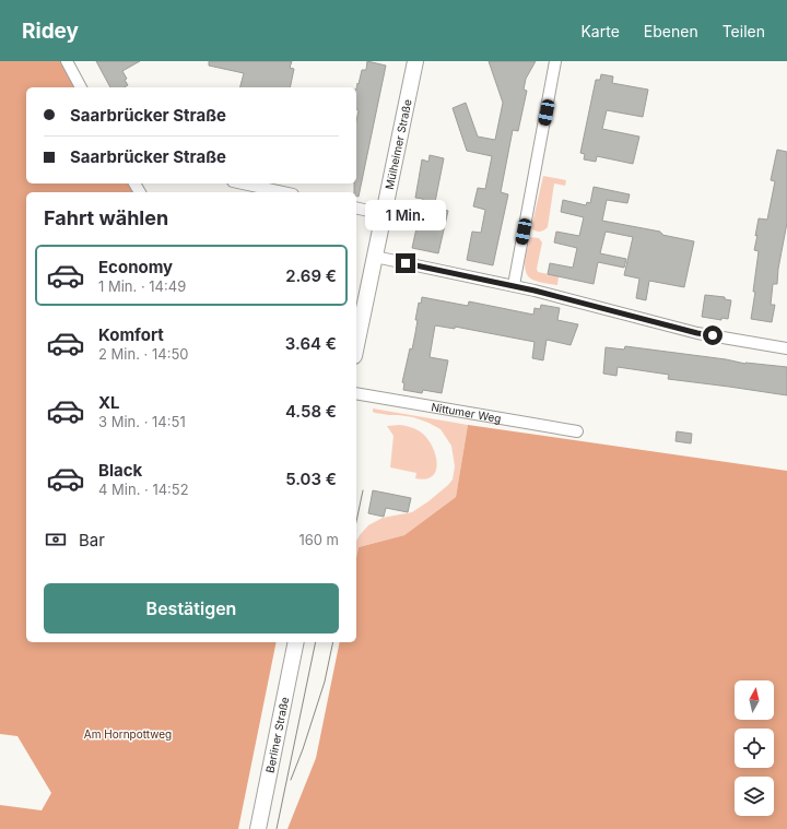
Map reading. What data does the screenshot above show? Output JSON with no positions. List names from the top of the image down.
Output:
{
  "streets": {
    "main road": ["Mülheimer Straße", "Berliner Straße"],
    "street": ["Nittumer Weg"]
  },
  "parks": ["Am Hornpottweg"],
  "north": "top",
  "page": {
    "header": "Ridey",
    "nav": ["Karte", "Ebenen", "Teilen"],
    "banner": ["Saarbrücker Straße", "Saarbrücker Straße"],
    "heading": "Fahrt wählen",
    "bubble": "1 Min.",
    "list": [
      {
        "name": "Economy",
        "note": "1 Min. · 14:49",
        "value": "2.69 €"
      },
      {
        "name": "Komfort",
        "note": "2 Min. · 14:50",
        "value": "3.64 €"
      },
      {
        "name": "XL",
        "note": "3 Min. · 14:51",
        "value": "4.58 €"
      },
      {
        "name": "Black",
        "note": "4 Min. · 14:52",
        "value": "5.03 €"
      }
    ],
    "pay": ["Bar", "160 m"],
    "buttons": "Bestätigen"
  }
}
